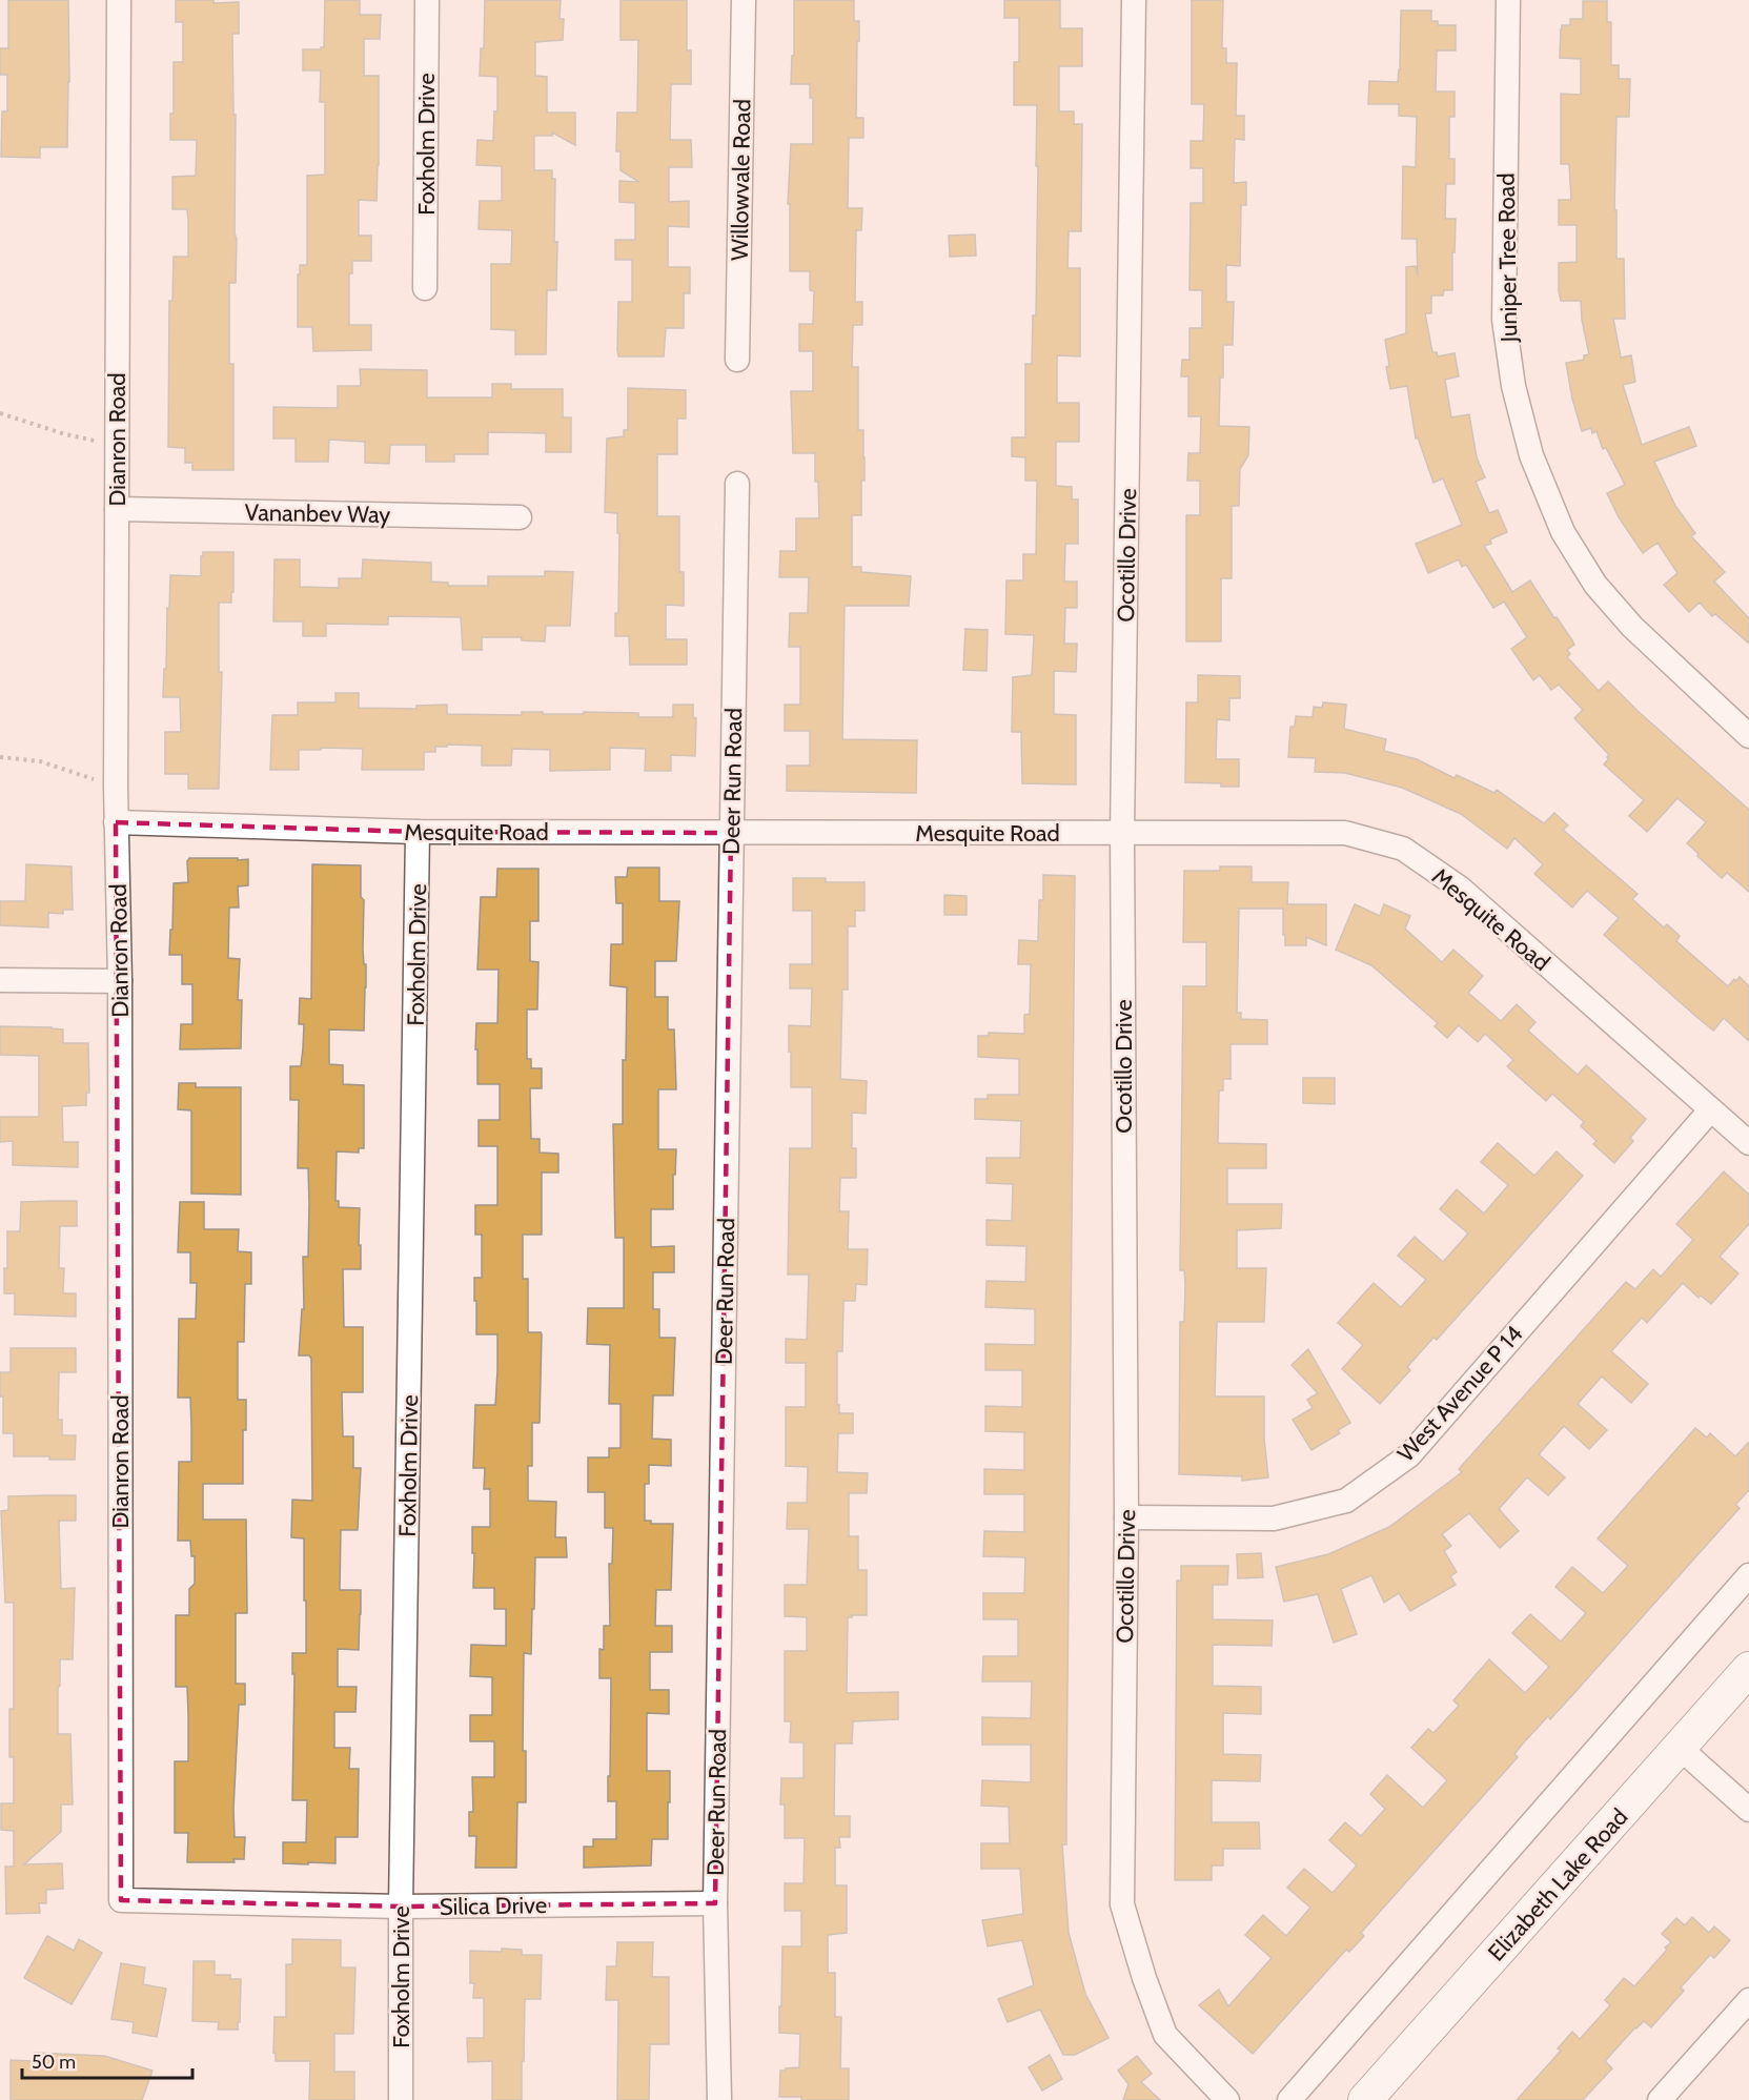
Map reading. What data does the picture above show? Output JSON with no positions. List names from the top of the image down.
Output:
{
  "streets": {
    "main road": ["Elizabeth Lake Road"],
    "street": [
      "Foxholm Drive",
      "Willowvale Road",
      "Juniper Tree Road",
      "Dianron Road",
      "Vananbev Way",
      "Ocotillo Drive",
      "Deer Run Road",
      "Mesquite Road",
      "West Avenue P 14",
      "Silica Drive"
    ]
  },
  "crossings": [
    ["Foxholm Drive", "Mesquite Road"],
    ["Foxholm Drive", "Silica Drive"],
    ["Dianron Road", "Vananbev Way"],
    ["Dianron Road", "Mesquite Road"],
    ["Dianron Road", "Silica Drive"],
    ["Ocotillo Drive", "Mesquite Road"],
    ["Ocotillo Drive", "West Avenue P 14"],
    ["Deer Run Road", "Mesquite Road"],
    ["Deer Run Road", "Silica Drive"],
    ["Mesquite Road", "West Avenue P 14"]
  ],
  "scale_bar": "50 m"
}
